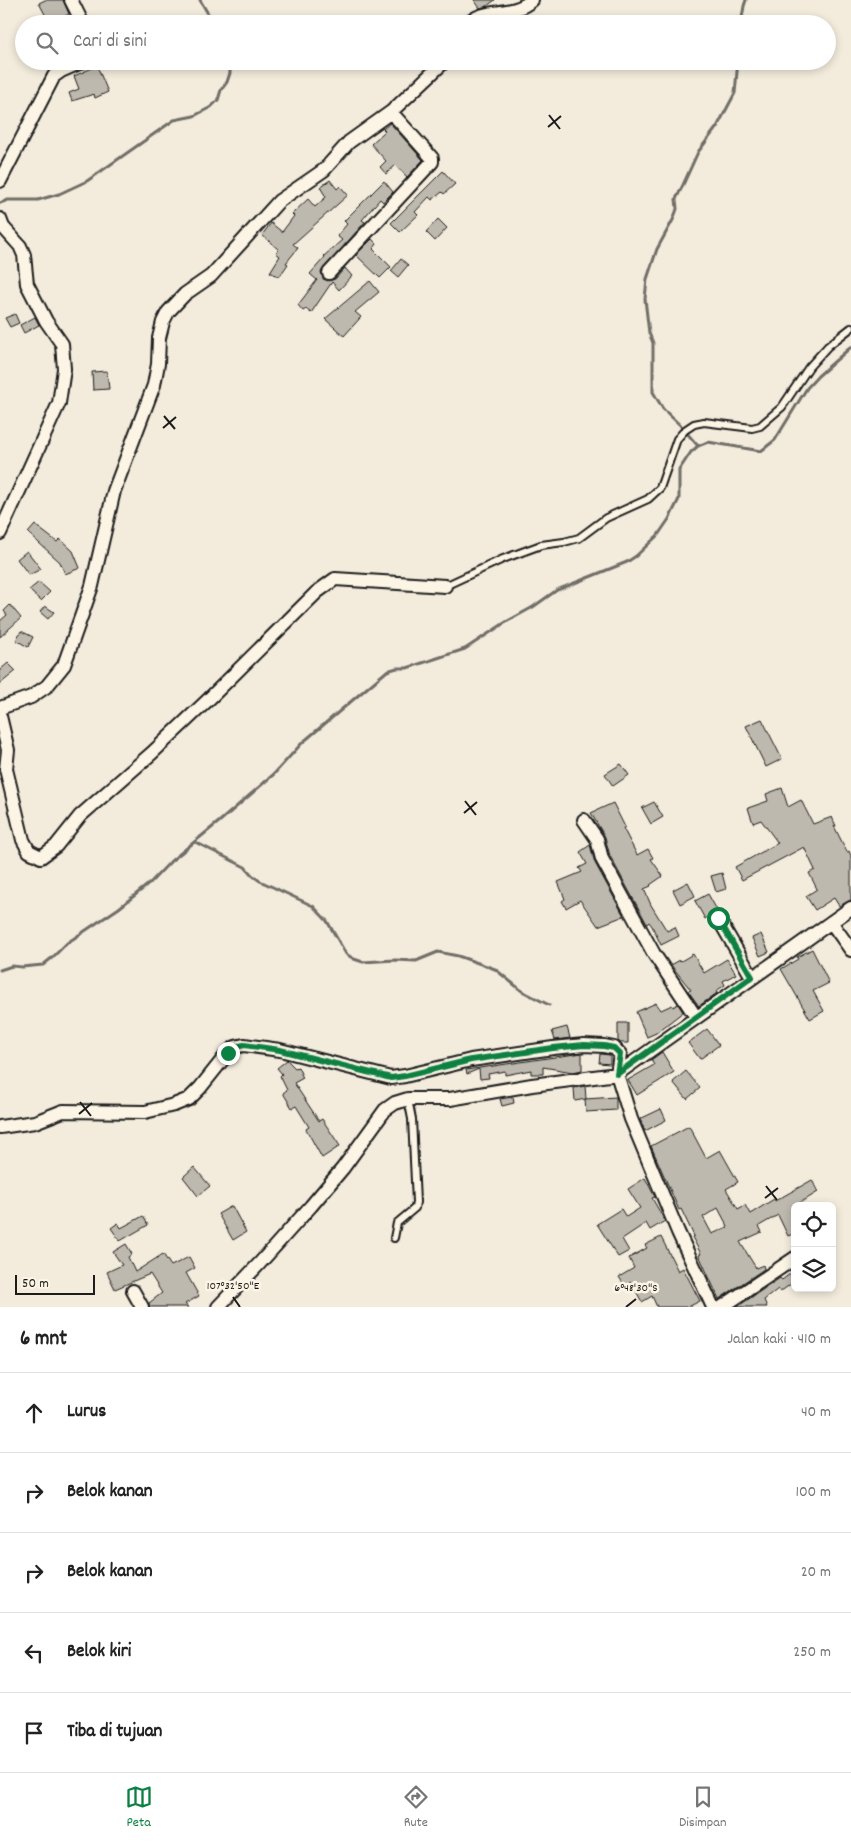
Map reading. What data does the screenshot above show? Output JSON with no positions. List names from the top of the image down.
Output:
{
  "scale_bar": "50 m",
  "page": {
    "search": "Cari di sini",
    "scale": "50 m",
    "heading": ["6 mnt", "Jalan kaki · 410 m"],
    "list": [
      ["Lurus", "40 m"],
      ["Belok kanan", "100 m"],
      ["Belok kanan", "20 m"],
      ["Belok kiri", "250 m"],
      "Tiba di tujuan"
    ],
    "nav": ["Peta", "Rute", "Disimpan"]
  },
  "coordinates": ["107°32'50\"E", "6°48'30\"S"]
}
